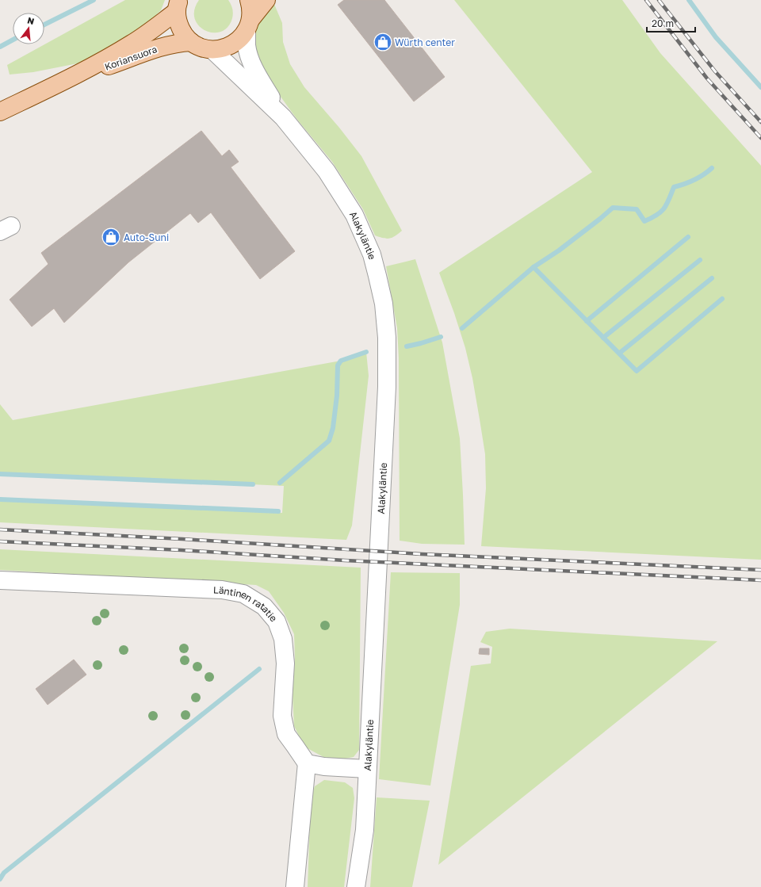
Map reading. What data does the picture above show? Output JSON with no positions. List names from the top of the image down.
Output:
{
  "streets": {
    "main road": ["Koriansuora"],
    "street": ["Alakyläntie", "Läntinen ratatie"]
  },
  "places": {
    "shop": ["Würth center", "Auto-Suni"]
  },
  "scale_bar": "20 m",
  "north": "top"
}
